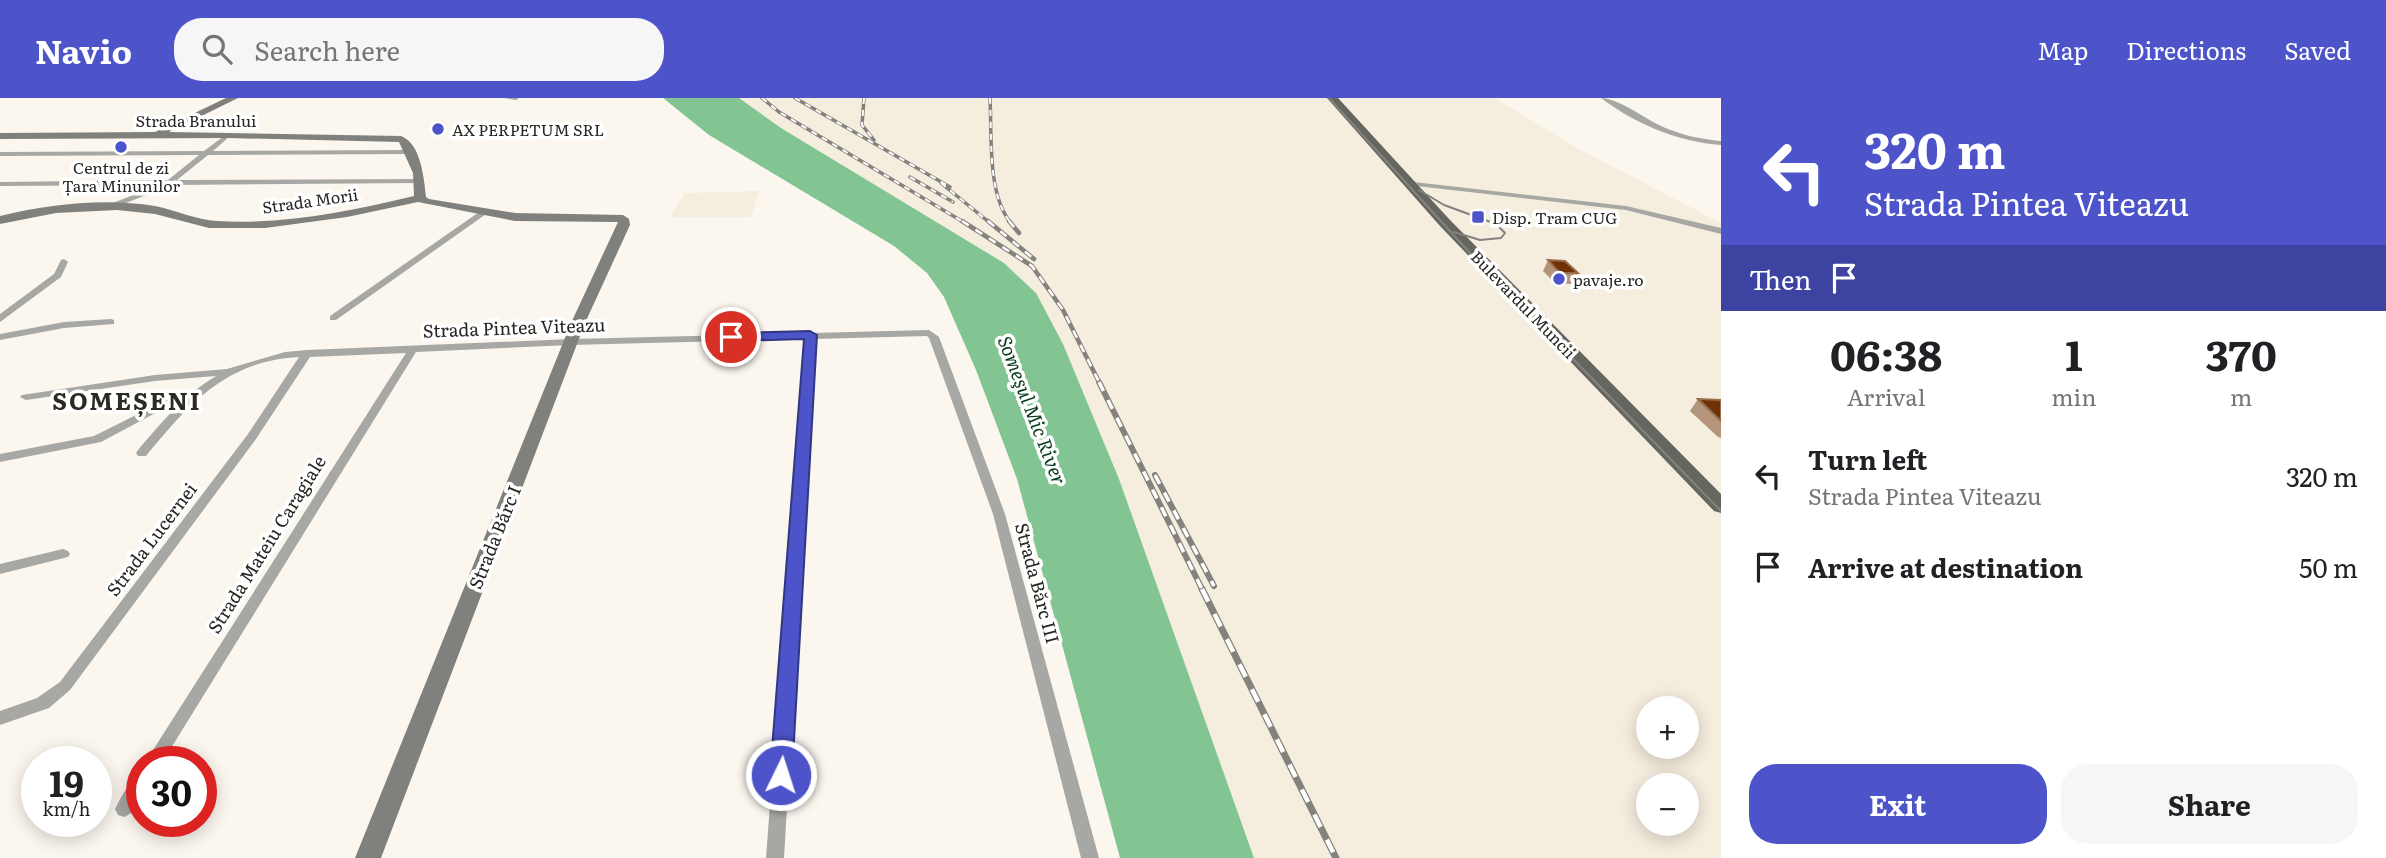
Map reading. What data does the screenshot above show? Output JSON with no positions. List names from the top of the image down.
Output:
{
  "streets": {
    "main road": ["Bulevardul Muncii"],
    "street": [
      "Strada Branului",
      "Strada Morii",
      "Strada Pintea Viteazu",
      "Strada Bărc I",
      "Strada Lucernei",
      "Strada Mateiu Caragiale",
      "Strada Bărc III"
    ]
  },
  "crossings": [
    ["Strada Morii", "Strada Bărc I"],
    ["Strada Pintea Viteazu", "Strada Bărc I"],
    ["Strada Pintea Viteazu", "Strada Lucernei"],
    ["Strada Pintea Viteazu", "Strada Mateiu Caragiale"],
    ["Strada Pintea Viteazu", "Strada Bărc III"]
  ],
  "districts": ["SOMEȘENI"],
  "water": ["Someşul Mic River"],
  "places": {
    "other": ["AX PERPETUM SRL", "Centrul de zi Țara Minunilor", "pavaje.ro"],
    "transit": ["Disp. Tram CUG"]
  },
  "page": {
    "header": "Navio",
    "search": "Search here",
    "nav": ["Map", "Directions", "Saved"],
    "turn": ["320 m", "Strada Pintea Viteazu"],
    "then": "Then",
    "eta": [
      "06:38",
      "Arrival",
      "1",
      "min",
      "370",
      "m"
    ],
    "list": [
      {
        "name": "Turn left",
        "note": "Strada Pintea Viteazu",
        "value": "320 m"
      },
      {
        "name": "Arrive at destination",
        "value": "50 m"
      }
    ],
    "map_buttons": ["+", "−"],
    "speed": "19 km/h",
    "limit": "30",
    "buttons": ["Exit", "Share"]
  }
}
